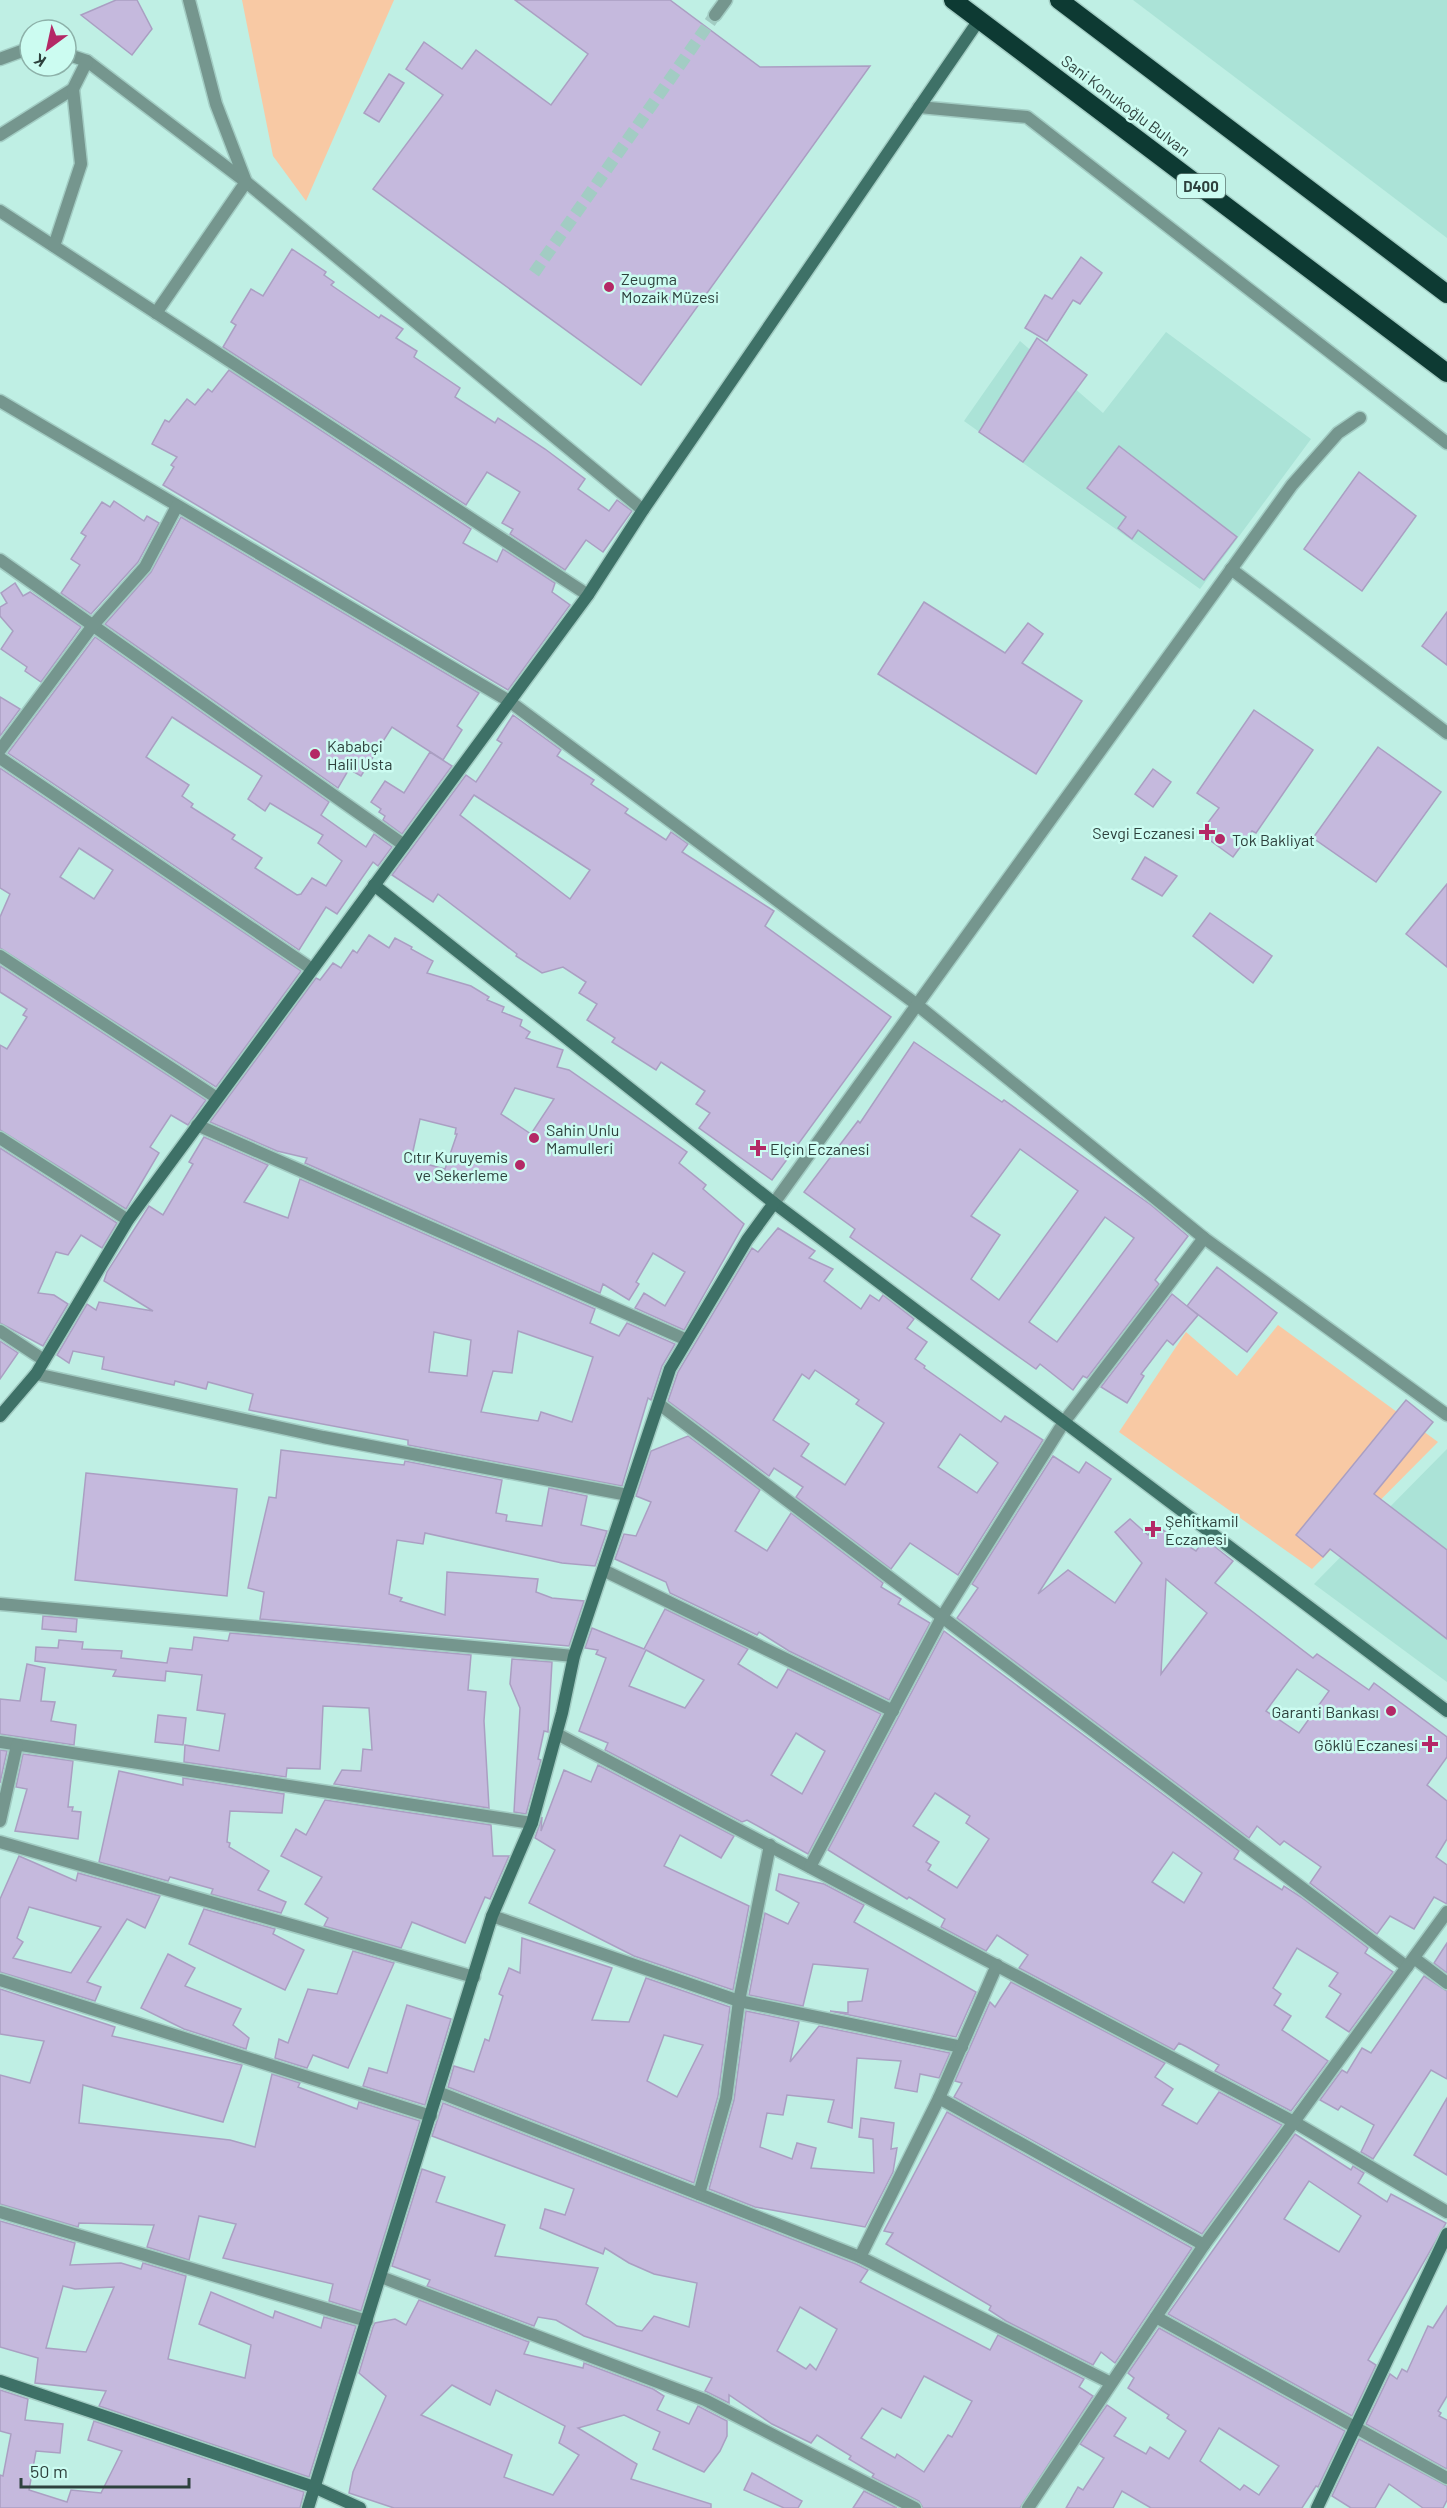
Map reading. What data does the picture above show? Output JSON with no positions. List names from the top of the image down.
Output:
{
  "streets": {
    "highway": ["Sani Konukoğlu Bulvarı", "D400"]
  },
  "places": {
    "other": [
      "Zeugma Mozaik Müzesi",
      "Kababçi Halil Usta",
      "Tok Bakliyat",
      "Sahin Unlu Mamulleri",
      "Cıtır Kuruyemis ve Sekerleme",
      "Garanti Bankası"
    ],
    "health": [
      "Sevgi Eczanesi",
      "Elçin Eczanesi",
      "Şehitkamil Eczanesi",
      "Göklü Eczanesi"
    ]
  },
  "scale_bar": "50 m",
  "north": "bottom left"
}
